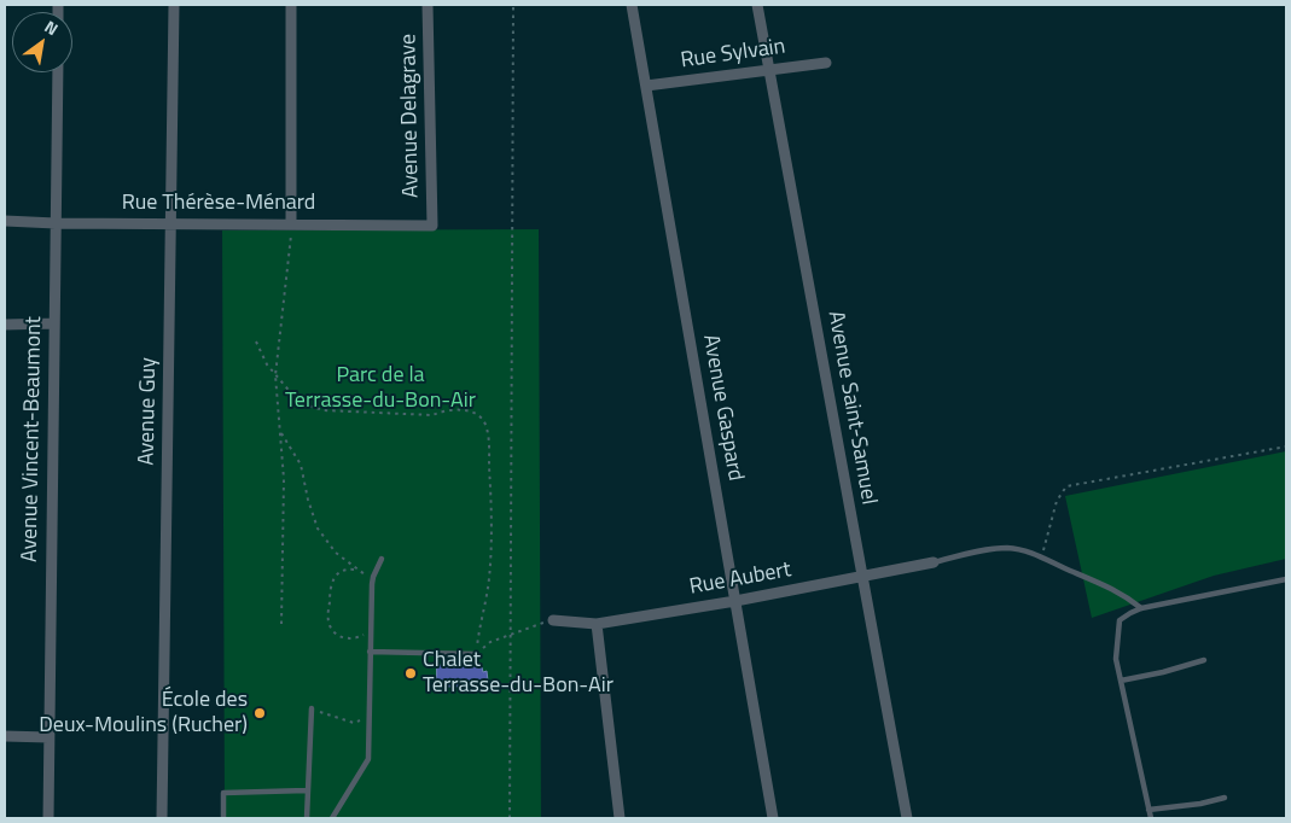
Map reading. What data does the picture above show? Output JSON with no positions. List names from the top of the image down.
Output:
{
  "streets": {
    "street": [
      "Rue Sylvain",
      "Avenue Delagrave",
      "Rue Thérèse-Ménard",
      "Avenue Gaspard",
      "Avenue Saint-Samuel",
      "Avenue Guy",
      "Avenue Vincent-Beaumont",
      "Rue Aubert"
    ]
  },
  "crossings": [
    ["Rue Sylvain", "Avenue Gaspard"],
    ["Rue Sylvain", "Avenue Saint-Samuel"],
    ["Avenue Delagrave", "Rue Thérèse-Ménard"],
    ["Rue Thérèse-Ménard", "Avenue Guy"],
    ["Rue Thérèse-Ménard", "Avenue Vincent-Beaumont"],
    ["Avenue Gaspard", "Rue Aubert"],
    ["Avenue Saint-Samuel", "Rue Aubert"]
  ],
  "parks": ["Parc de la Terrasse-du-Bon-Air"],
  "places": ["Chalet Terrasse-du-Bon-Air", "École des Deux-Moulins (Rucher)"],
  "north": "top right"
}
